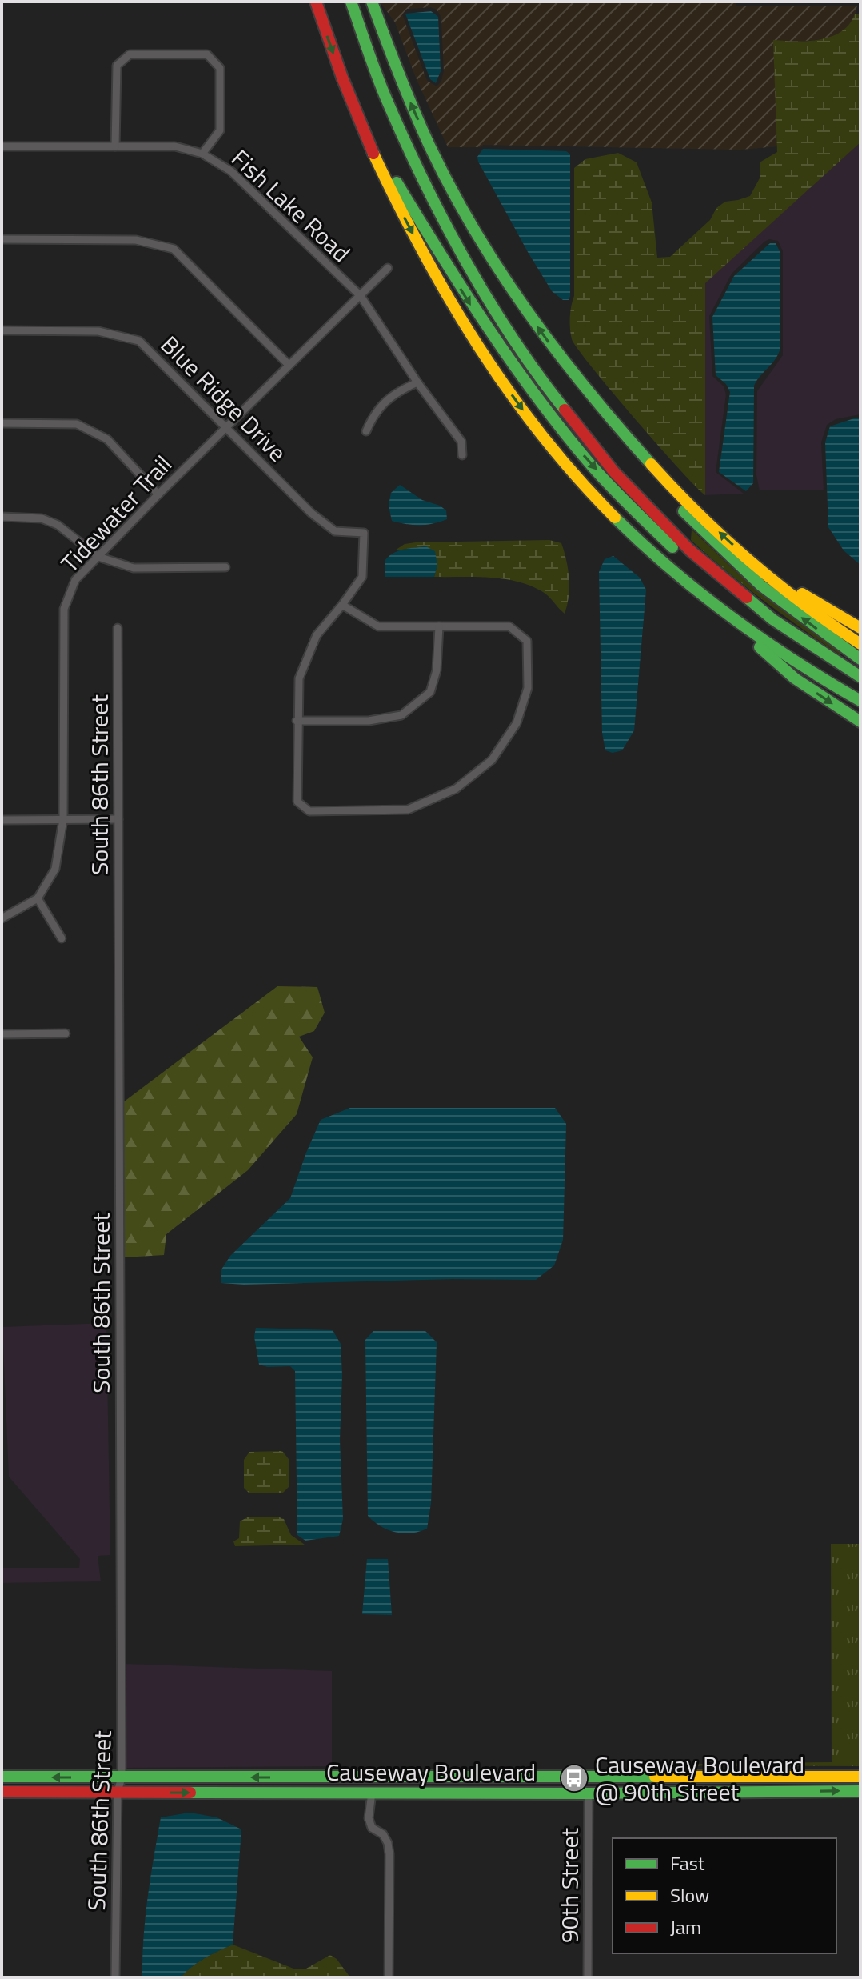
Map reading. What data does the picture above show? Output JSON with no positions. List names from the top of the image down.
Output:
{
  "streets": {
    "main road": ["Causeway Boulevard"],
    "street": [
      "Fish Lake Road",
      "Blue Ridge Drive",
      "Tidewater Trail",
      "South 86th Street",
      "90th Street"
    ]
  },
  "crossings": [
    ["Fish Lake Road", "Tidewater Trail"],
    ["Blue Ridge Drive", "Tidewater Trail"],
    ["South 86th Street", "Causeway Boulevard"],
    ["Causeway Boulevard", "90th Street"]
  ],
  "places": {
    "bus stop": ["Causeway Boulevard @ 90th Street"]
  },
  "legend": ["Fast", "Slow", "Jam"]
}
